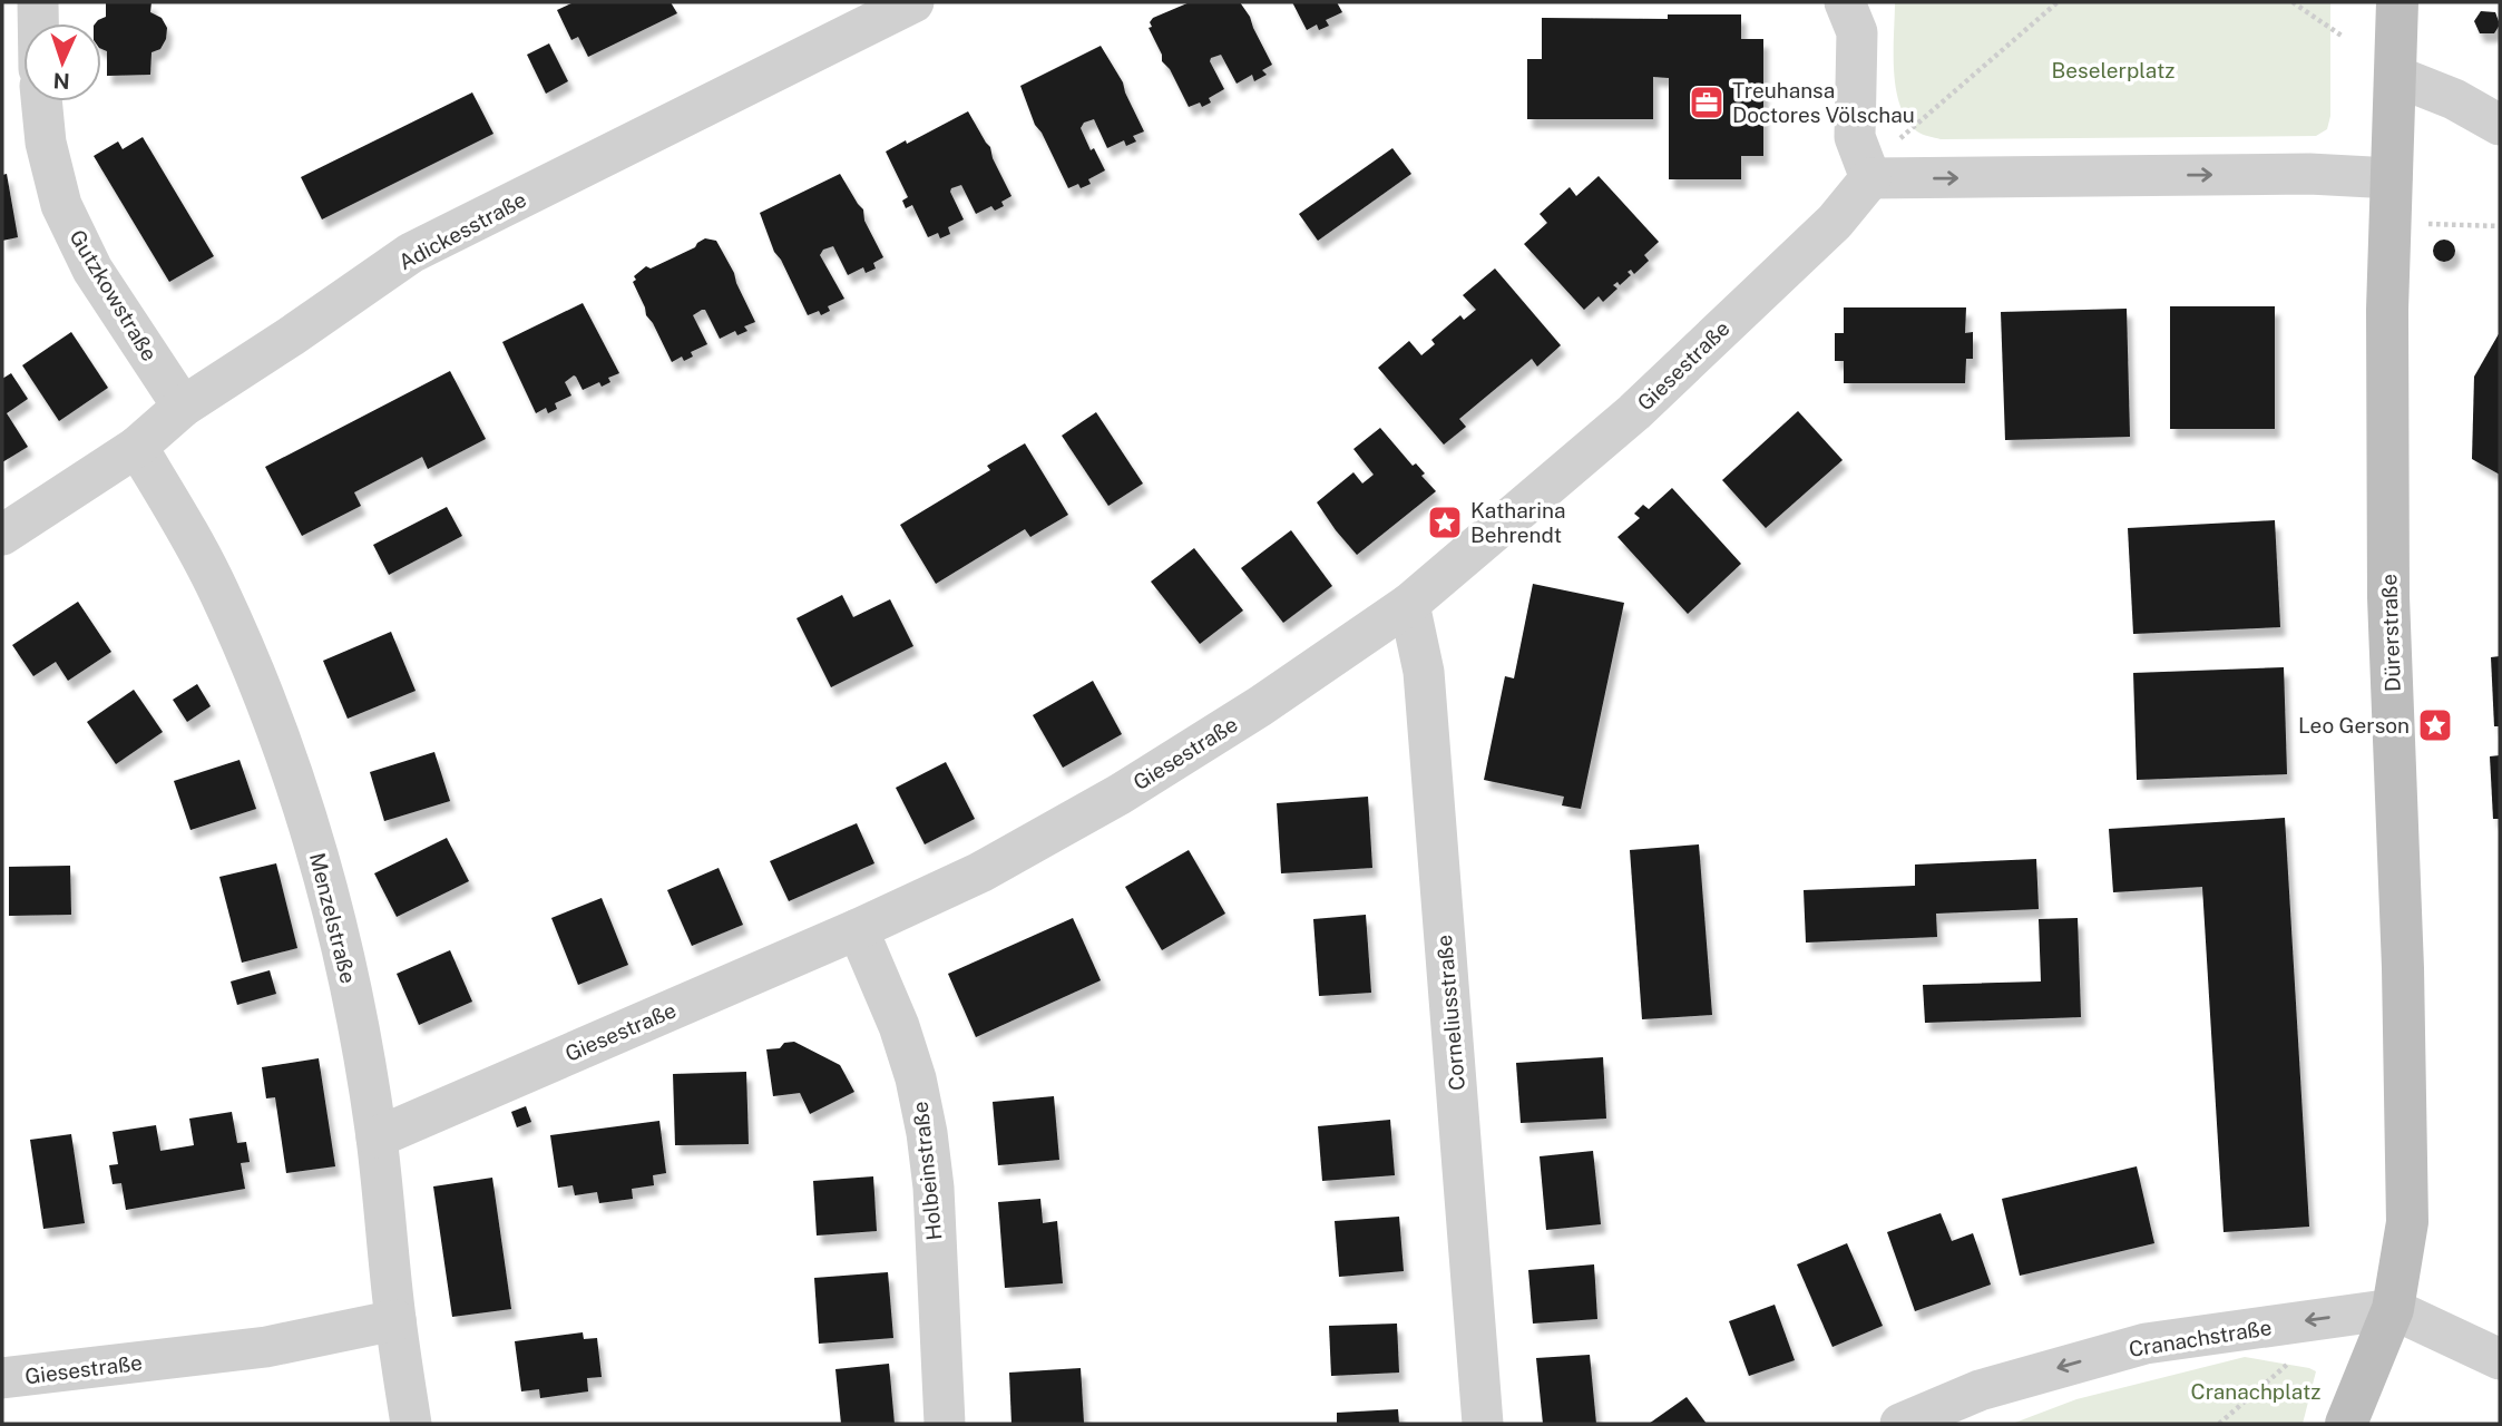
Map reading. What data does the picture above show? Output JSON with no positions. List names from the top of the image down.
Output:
{
  "streets": {
    "main road": ["Dürerstraße"],
    "street": [
      "Adickesstraße",
      "Gutzkowstraße",
      "Giesestraße",
      "Menzelstraße",
      "Corneliusstraße",
      "Holbeinstraße",
      "Cranachstraße"
    ]
  },
  "crossings": [
    ["Adickesstraße", "Gutzkowstraße"],
    ["Adickesstraße", "Menzelstraße"],
    ["Giesestraße", "Menzelstraße"],
    ["Giesestraße", "Corneliusstraße"],
    ["Giesestraße", "Holbeinstraße"],
    ["Dürerstraße", "Cranachstraße"]
  ],
  "one_way": ["Cranachstraße"],
  "parks": ["Beselerplatz", "Cranachplatz"],
  "places": {
    "office": ["Treuhansa Doctores Völschau"],
    "place": ["Katharina Behrendt", "Leo Gerson"]
  },
  "north": "bottom"
}
